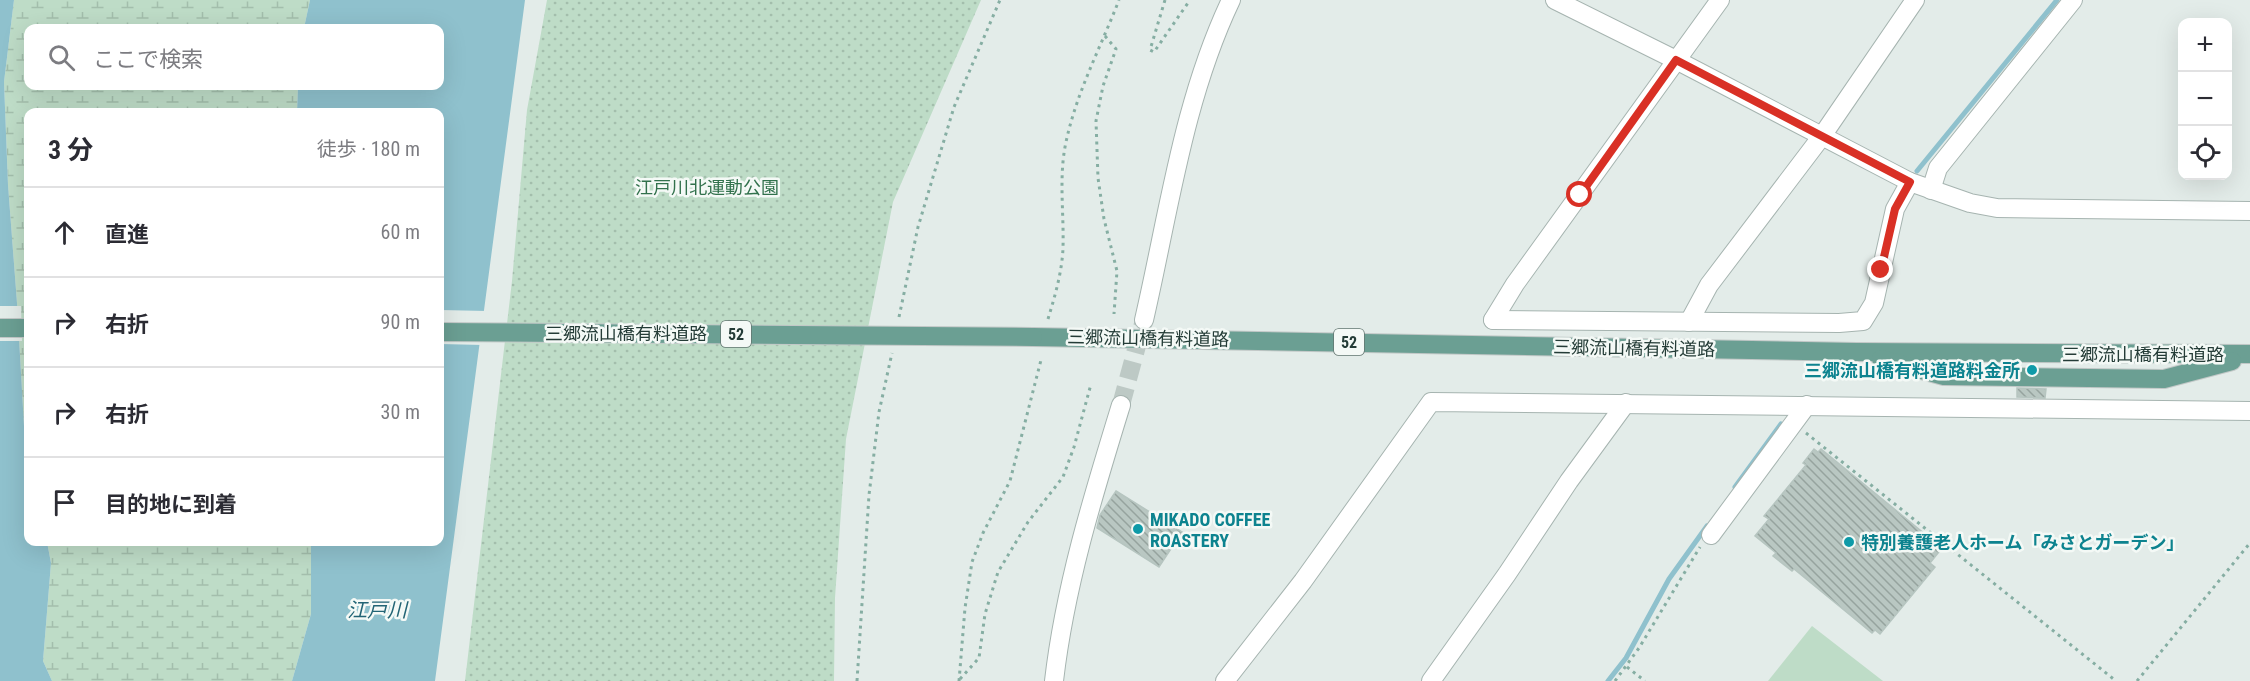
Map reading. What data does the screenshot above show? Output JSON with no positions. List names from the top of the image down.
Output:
{
  "streets": {
    "main road": ["三郷流山橋有料道路", "52"]
  },
  "water": ["江戸川"],
  "parks": ["江戸川北運動公園"],
  "places": ["三郷流山橋有料道路料金所", "MIKADO COFFEE ROASTERY", "特別養護老人ホーム「みさとガーデン」"],
  "page": {
    "map_buttons": ["+", "−"],
    "search": "ここで検索",
    "heading": ["3 分", "徒歩 · 180 m"],
    "list": [
      ["直進", "60 m"],
      ["右折", "90 m"],
      ["右折", "30 m"],
      "目的地に到着"
    ]
  }
}
